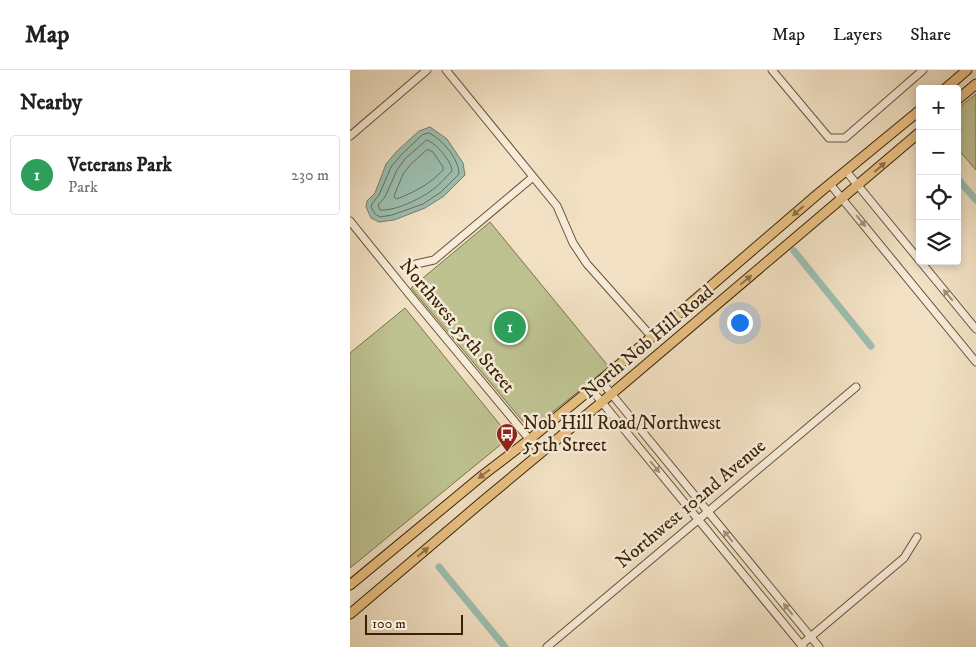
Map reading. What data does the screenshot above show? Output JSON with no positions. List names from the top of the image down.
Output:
{
  "streets": {
    "main road": ["North Nob Hill Road"],
    "street": ["Northwest 55th Street", "Northwest 102nd Avenue"]
  },
  "crossings": [
    ["Northwest 55th Street", "North Nob Hill Road"]
  ],
  "places": {
    "bus stop": ["Nob Hill Road/Northwest 55th Street"]
  },
  "scale_bar": "100 m",
  "page": {
    "header": "Map",
    "nav": ["Map", "Layers", "Share"],
    "heading": "Nearby",
    "map_buttons": ["+", "−"],
    "list": [
      {
        "mark": "1",
        "name": "Veterans Park",
        "note": "Park",
        "value": "230 m"
      }
    ],
    "pins": "1",
    "scale": "100 m"
  }
}
